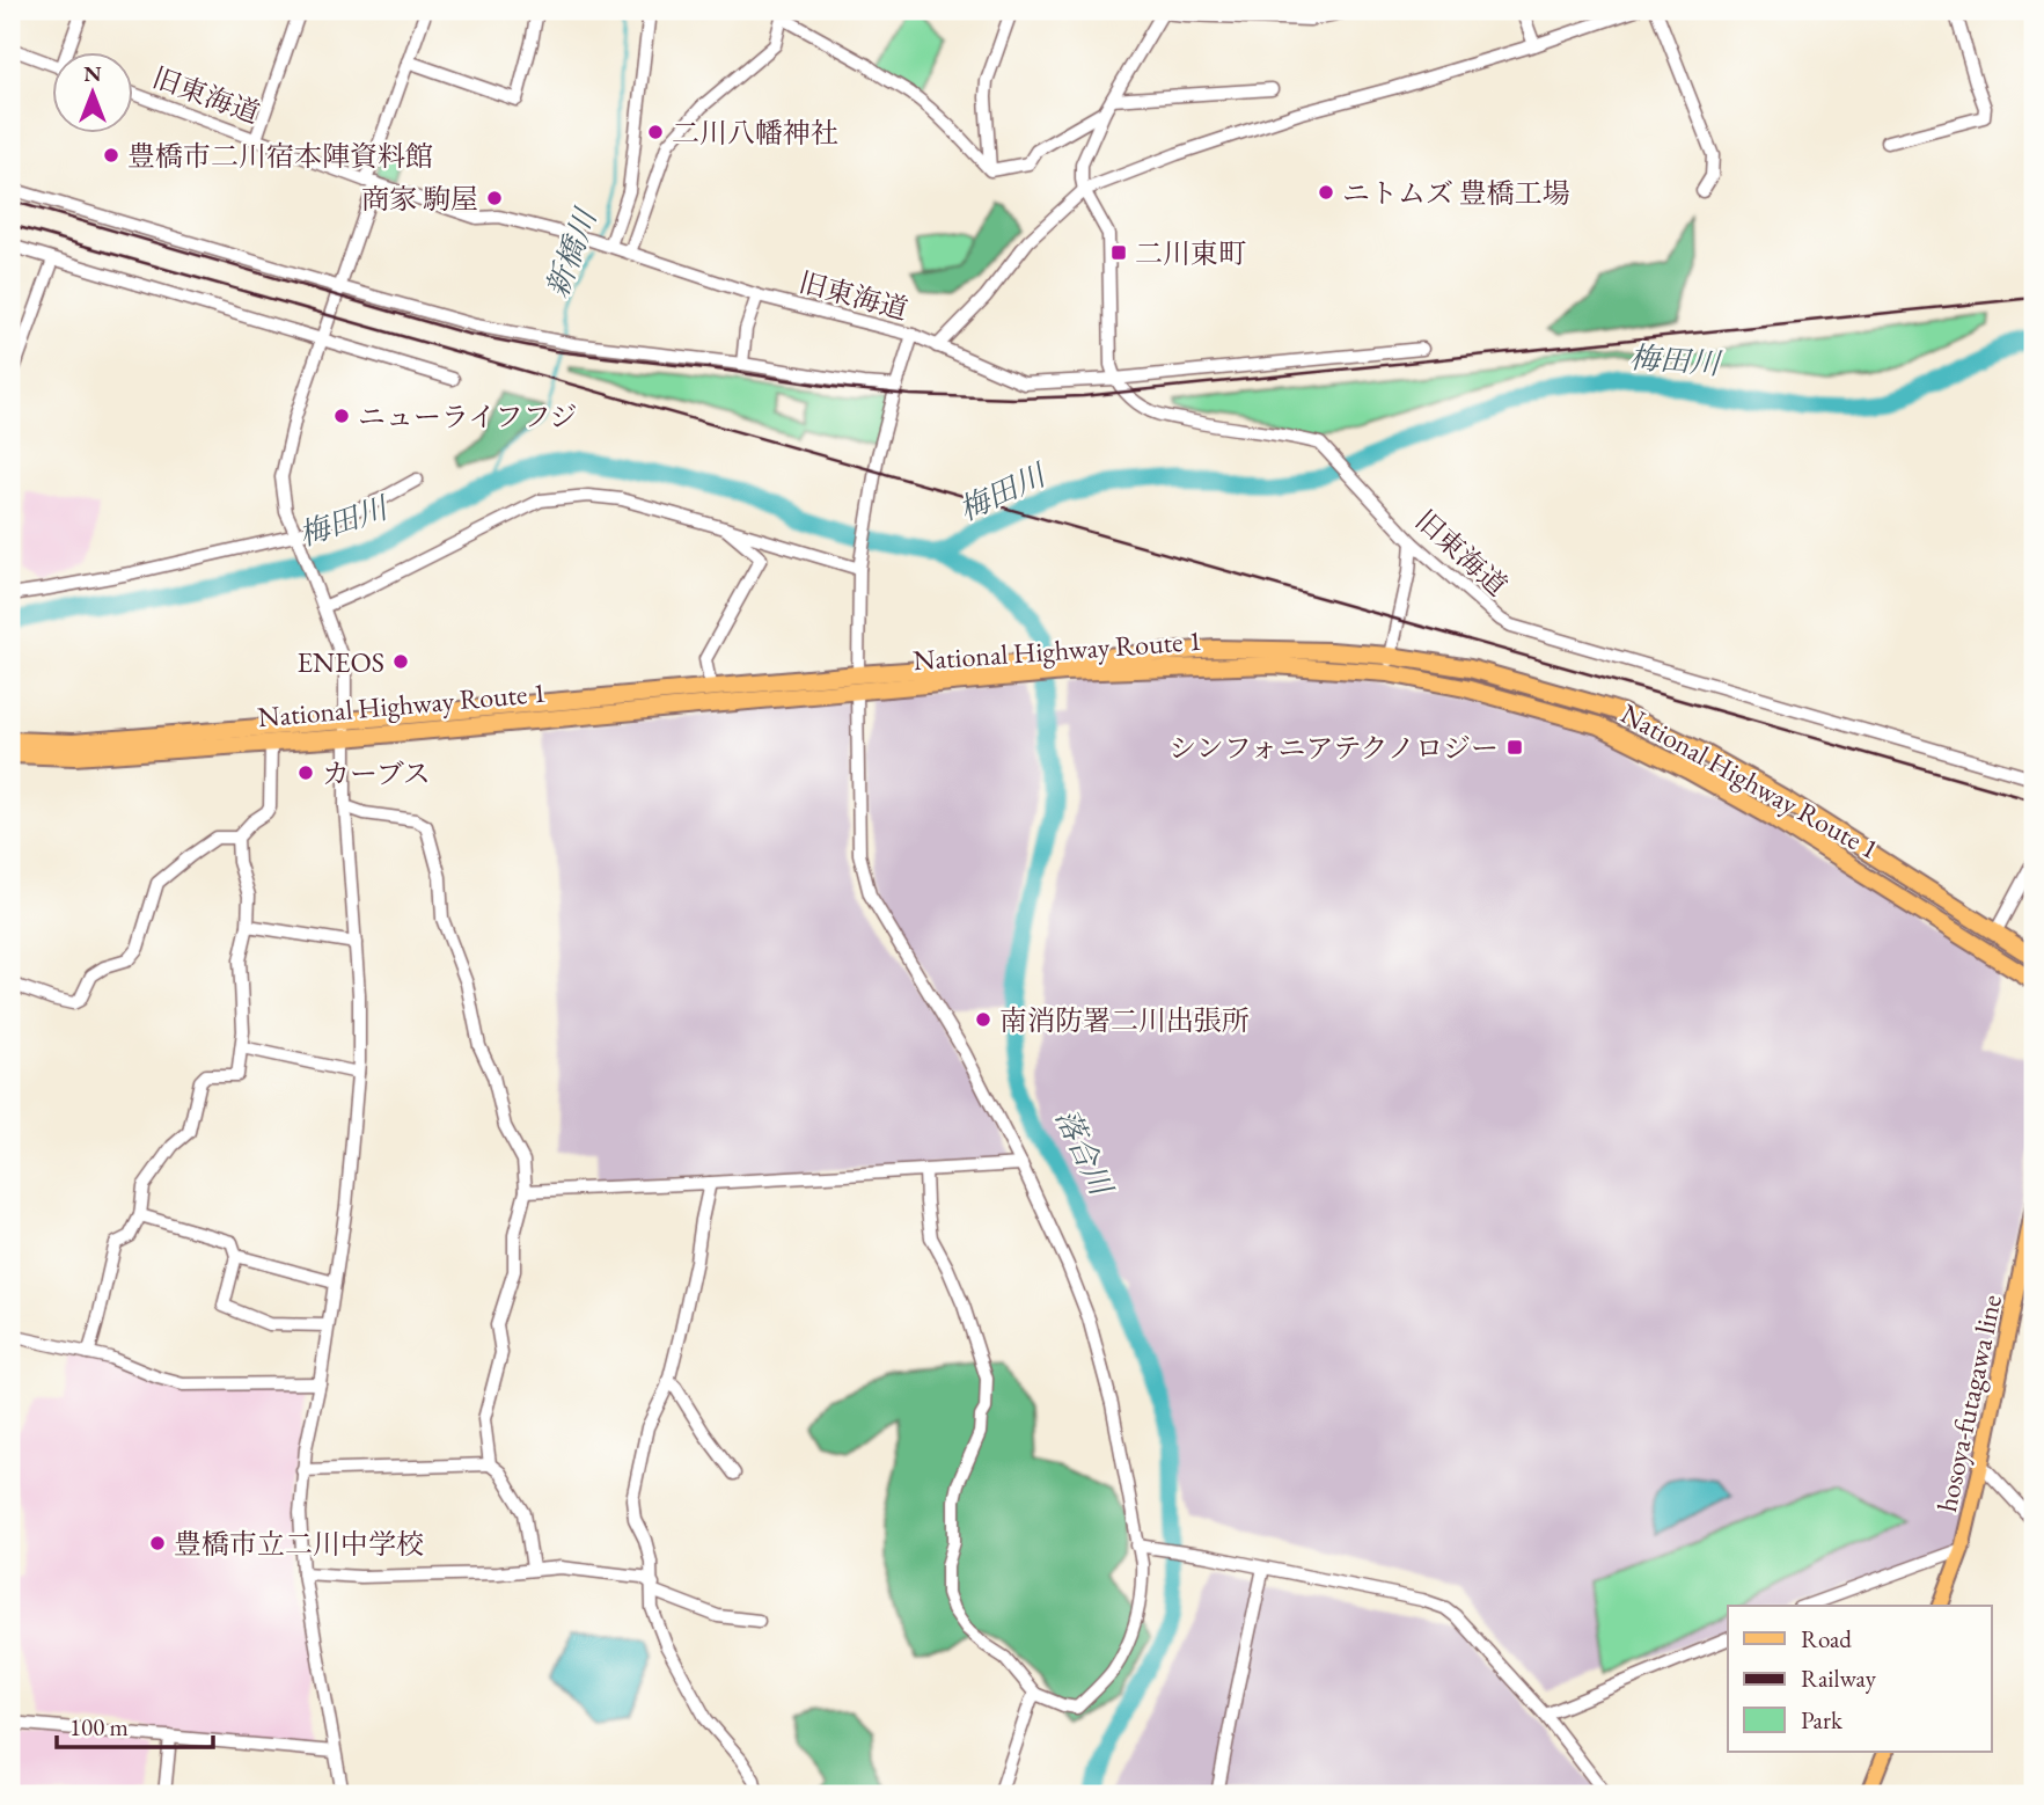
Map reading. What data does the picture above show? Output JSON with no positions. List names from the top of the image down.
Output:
{
  "streets": {
    "highway": ["National Highway Route 1"],
    "main road": ["hosoya-futagawa line"],
    "street": ["旧東海道"]
  },
  "water": ["新橋川", "梅田川", "落合川"],
  "places": {
    "other": [
      "二川八幡神社",
      "豊橋市二川宿本陣資料館",
      "ニトムズ 豊橋工場",
      "商家 駒屋",
      "ニューライフフジ",
      "ENEOS",
      "カーブス",
      "南消防署二川出張所",
      "豊橋市立二川中学校"
    ],
    "transit": ["二川東町", "シンフォニアテクノロジー"]
  },
  "legend": ["Road", "Railway", "Park"],
  "scale_bar": "100 m",
  "north": "top"
}
